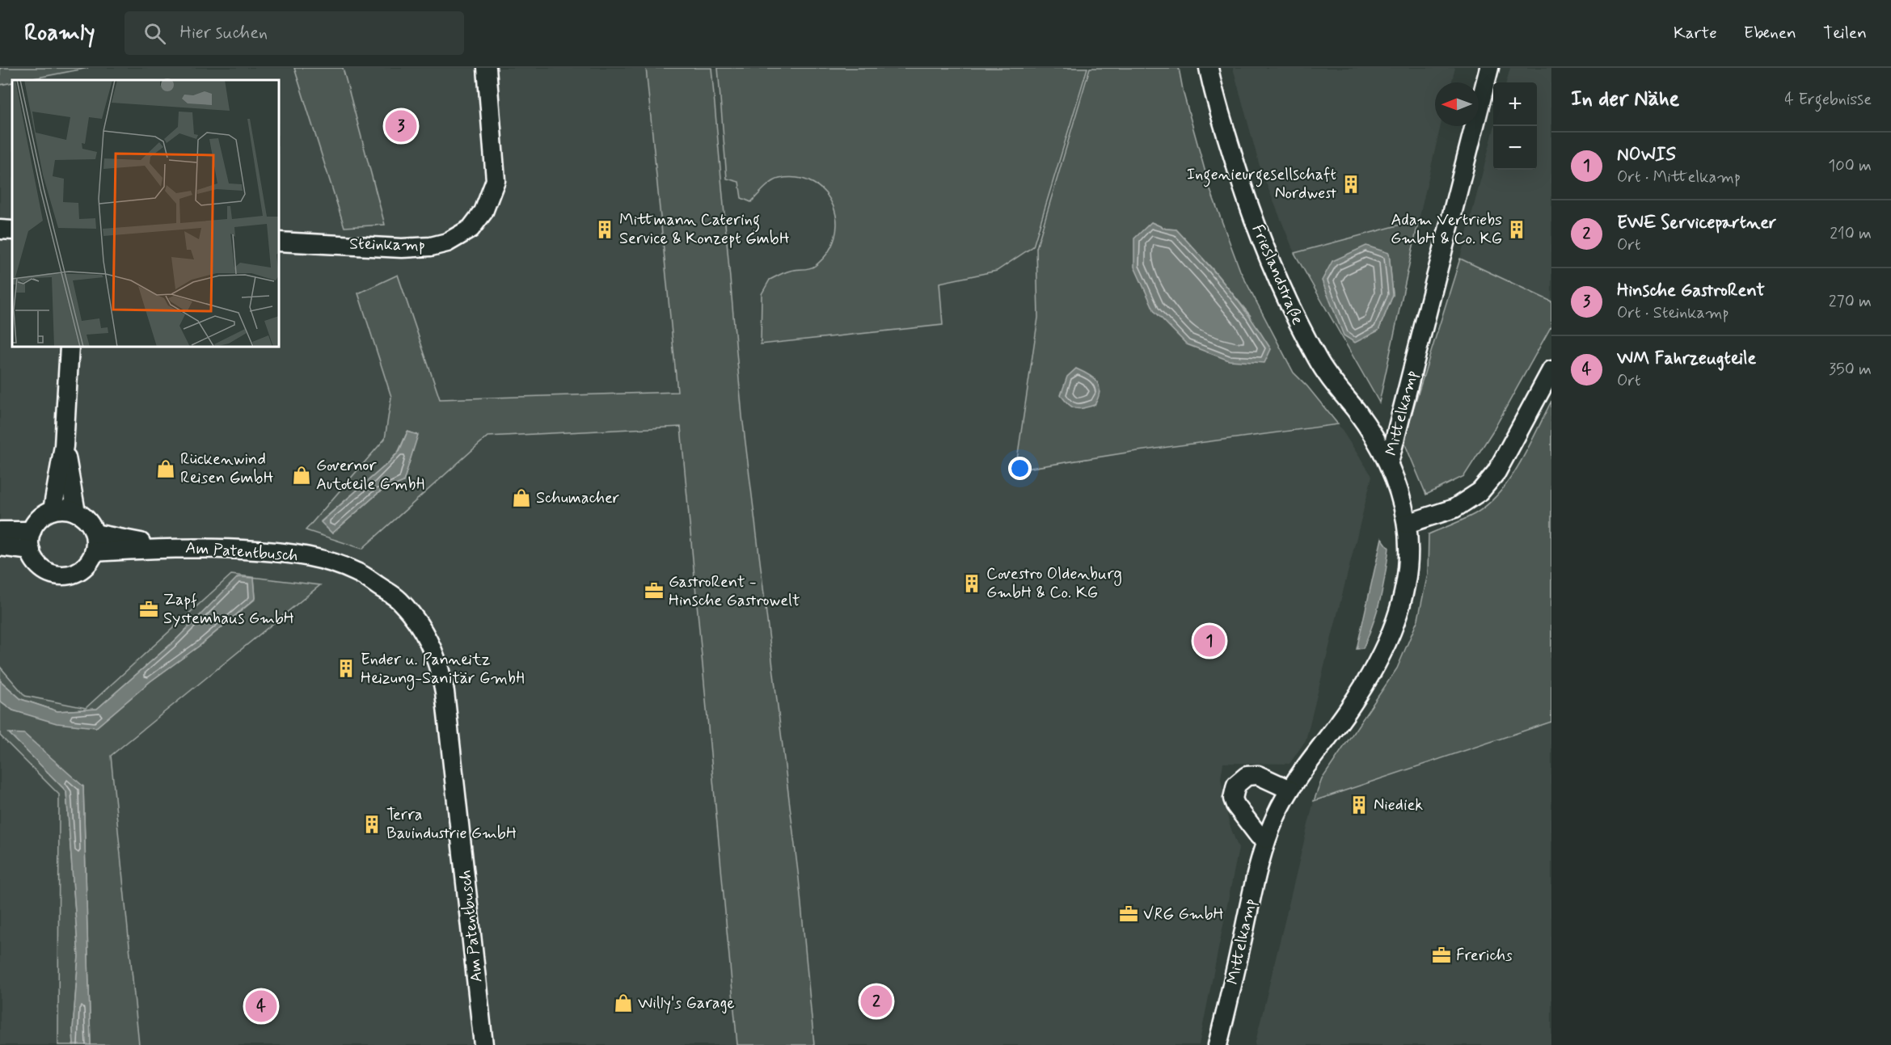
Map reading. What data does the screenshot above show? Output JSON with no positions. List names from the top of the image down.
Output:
{
  "streets": {
    "street": [
      "Steinkamp",
      "Frieslandstraße",
      "Mittelkamp",
      "Am Patentbusch"
    ]
  },
  "crossings": [
    ["Frieslandstraße", "Mittelkamp"]
  ],
  "places": {
    "building": [
      "Ingenieurgesellschaft Nordwest",
      "Mittmann Catering Service & Konzept GmbH",
      "Adam Vertriebs GmbH & Co. KG",
      "Covestro Oldenburg GmbH & Co. KG",
      "Ender u. Panneitz Heizung-Sanitär GmbH",
      "Niediek",
      "Terra Bauindustrie GmbH"
    ],
    "shop": [
      "Rückenwind Reisen GmbH",
      "Governor Autoteile GmbH",
      "Schumacher",
      "Willy's Garage"
    ],
    "office": [
      "GastroRent - Hinsche Gastrowelt",
      "Zapf Systemhaus GmbH",
      "VRG GmbH",
      "Frerichs"
    ]
  },
  "north": "left",
  "page": {
    "header": "Roamly",
    "search": "Hier suchen",
    "nav": ["Karte", "Ebenen", "Teilen"],
    "heading": ["In der Nähe", "4 Ergebnisse"],
    "map_buttons": ["+", "−"],
    "pins": [
      "3",
      "1",
      "2",
      "4"
    ],
    "list": [
      {
        "mark": "1",
        "name": "NOWIS",
        "note": "Ort · Mittelkamp",
        "value": "100 m"
      },
      {
        "mark": "2",
        "name": "EWE Servicepartner",
        "note": "Ort",
        "value": "210 m"
      },
      {
        "mark": "3",
        "name": "Hinsche GastroRent",
        "note": "Ort · Steinkamp",
        "value": "270 m"
      },
      {
        "mark": "4",
        "name": "WM Fahrzeugteile",
        "note": "Ort",
        "value": "350 m"
      }
    ]
  }
}
